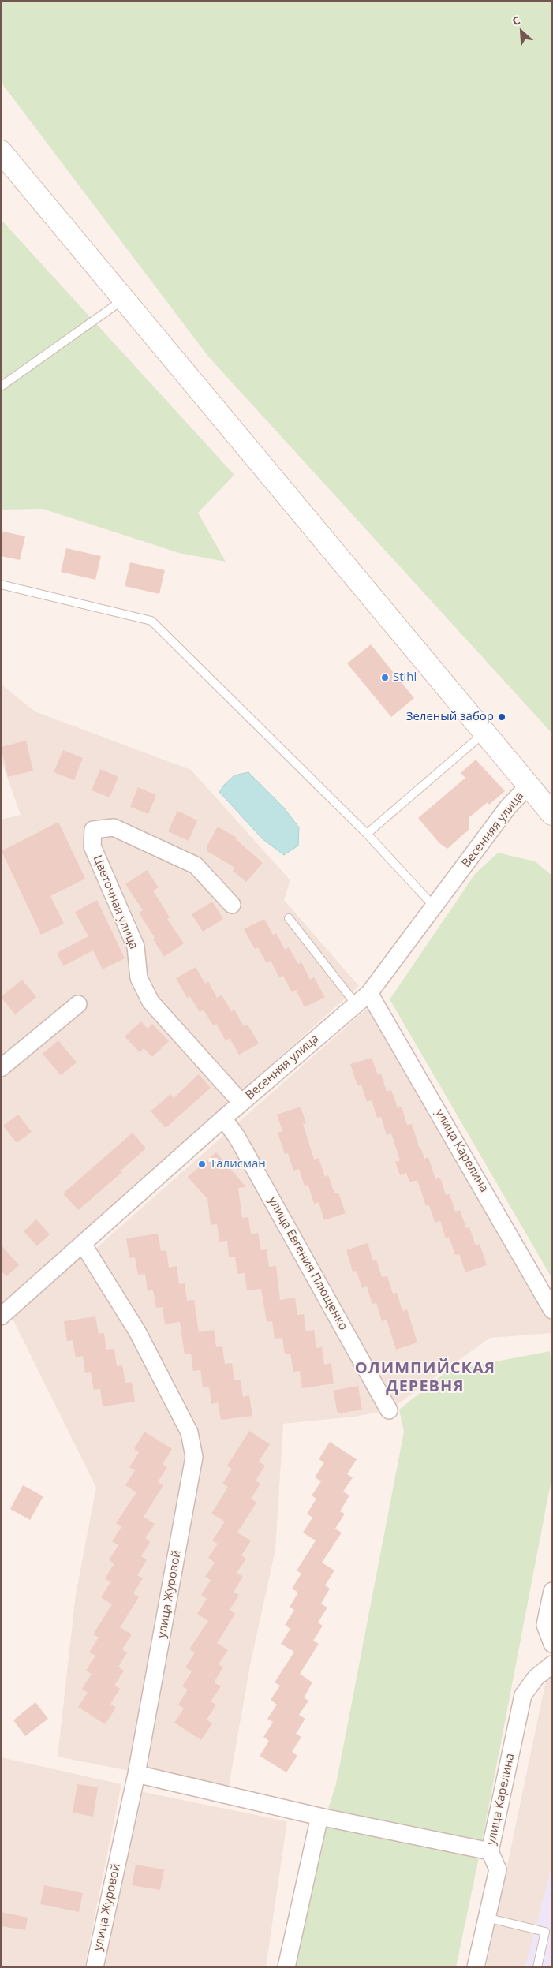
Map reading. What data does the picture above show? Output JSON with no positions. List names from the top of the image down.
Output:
{
  "streets": {
    "street": [
      "Весенняя улица",
      "Цветочная улица",
      "улица Карелина",
      "улица Евгения Плющенко",
      "улица Журовой"
    ]
  },
  "crossings": [
    ["Весенняя улица", "Цветочная улица"],
    ["Весенняя улица", "улица Карелина"],
    ["Весенняя улица", "улица Евгения Плющенко"],
    ["Весенняя улица", "улица Журовой"]
  ],
  "districts": ["ОЛИМПИЙСКАЯ ДЕРЕВНЯ"],
  "places": ["Stihl", "Зеленый забор", "Талисман"],
  "north": "top left"
}
